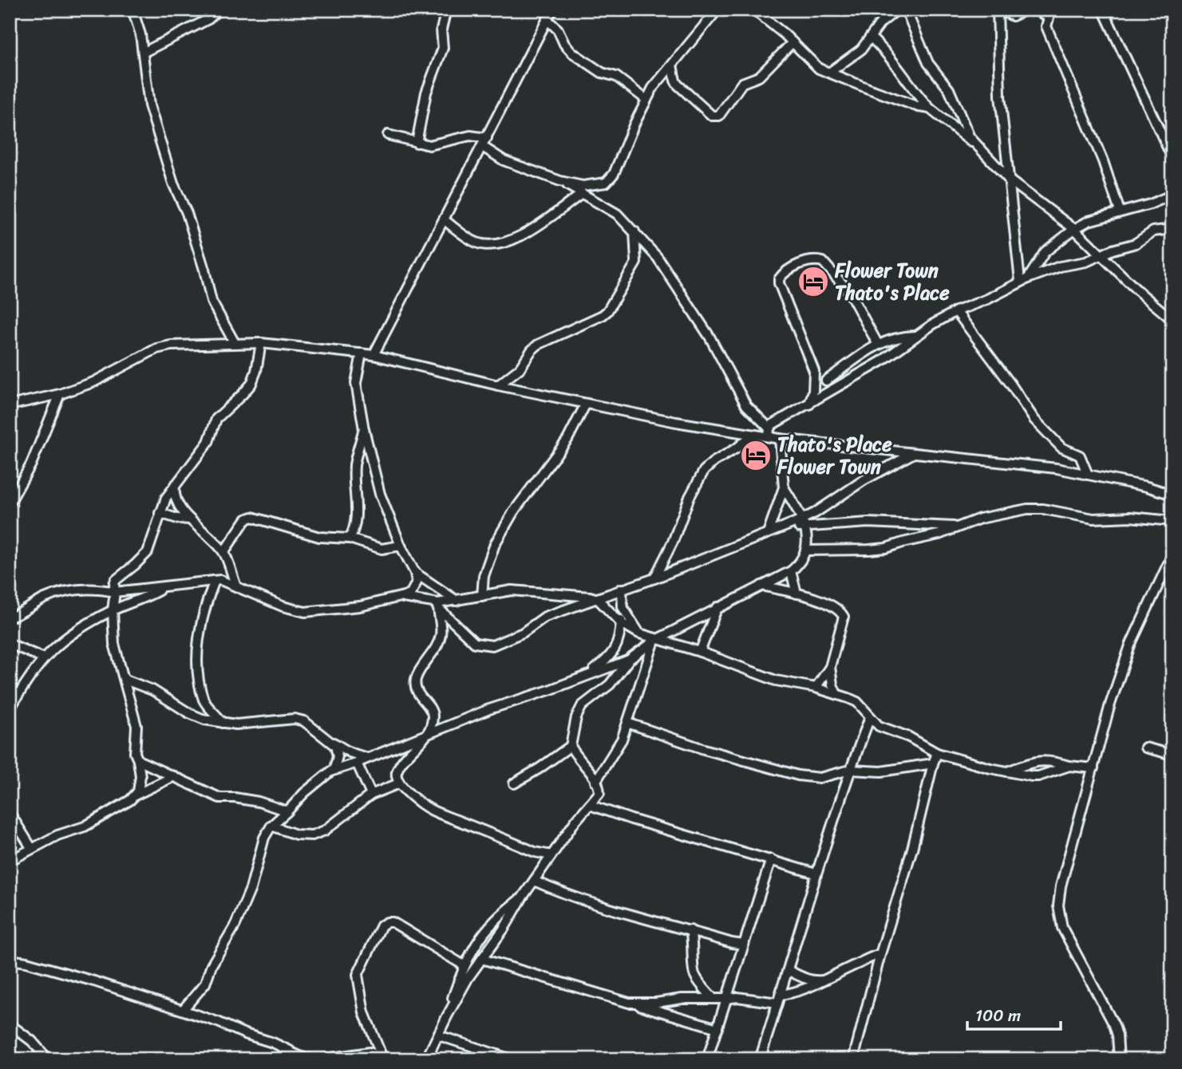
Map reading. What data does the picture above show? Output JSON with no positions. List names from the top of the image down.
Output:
{
  "places": {
    "hotel": ["Flower Town Thato's Place", "Thato's Place Flower Town"]
  },
  "scale_bar": "100 m"
}
